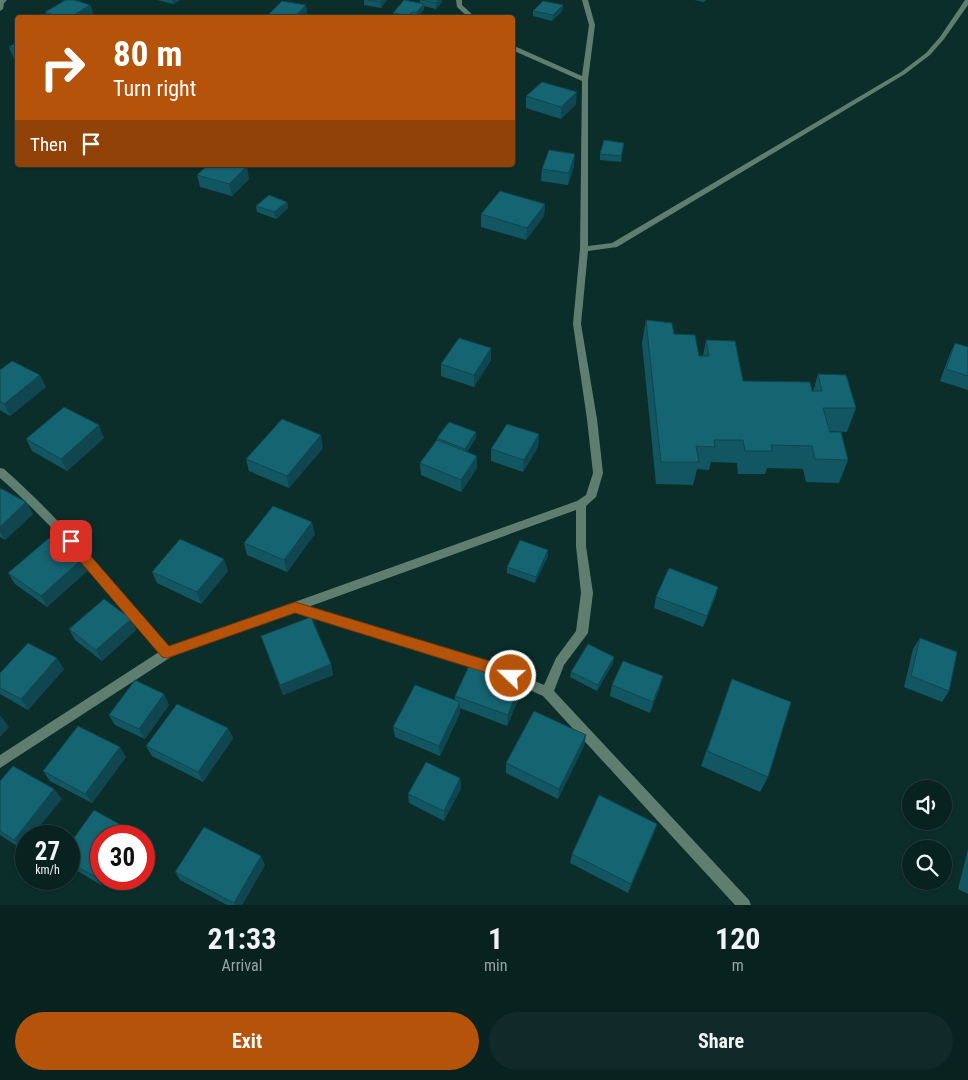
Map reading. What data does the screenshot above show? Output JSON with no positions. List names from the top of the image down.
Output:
{
  "page": {
    "turn": ["80 m", "Turn right"],
    "then": "Then",
    "speed": "27 km/h",
    "limit": "30",
    "eta": [
      "21:33",
      "Arrival",
      "1",
      "min",
      "120",
      "m"
    ],
    "buttons": ["Exit", "Share"]
  }
}
